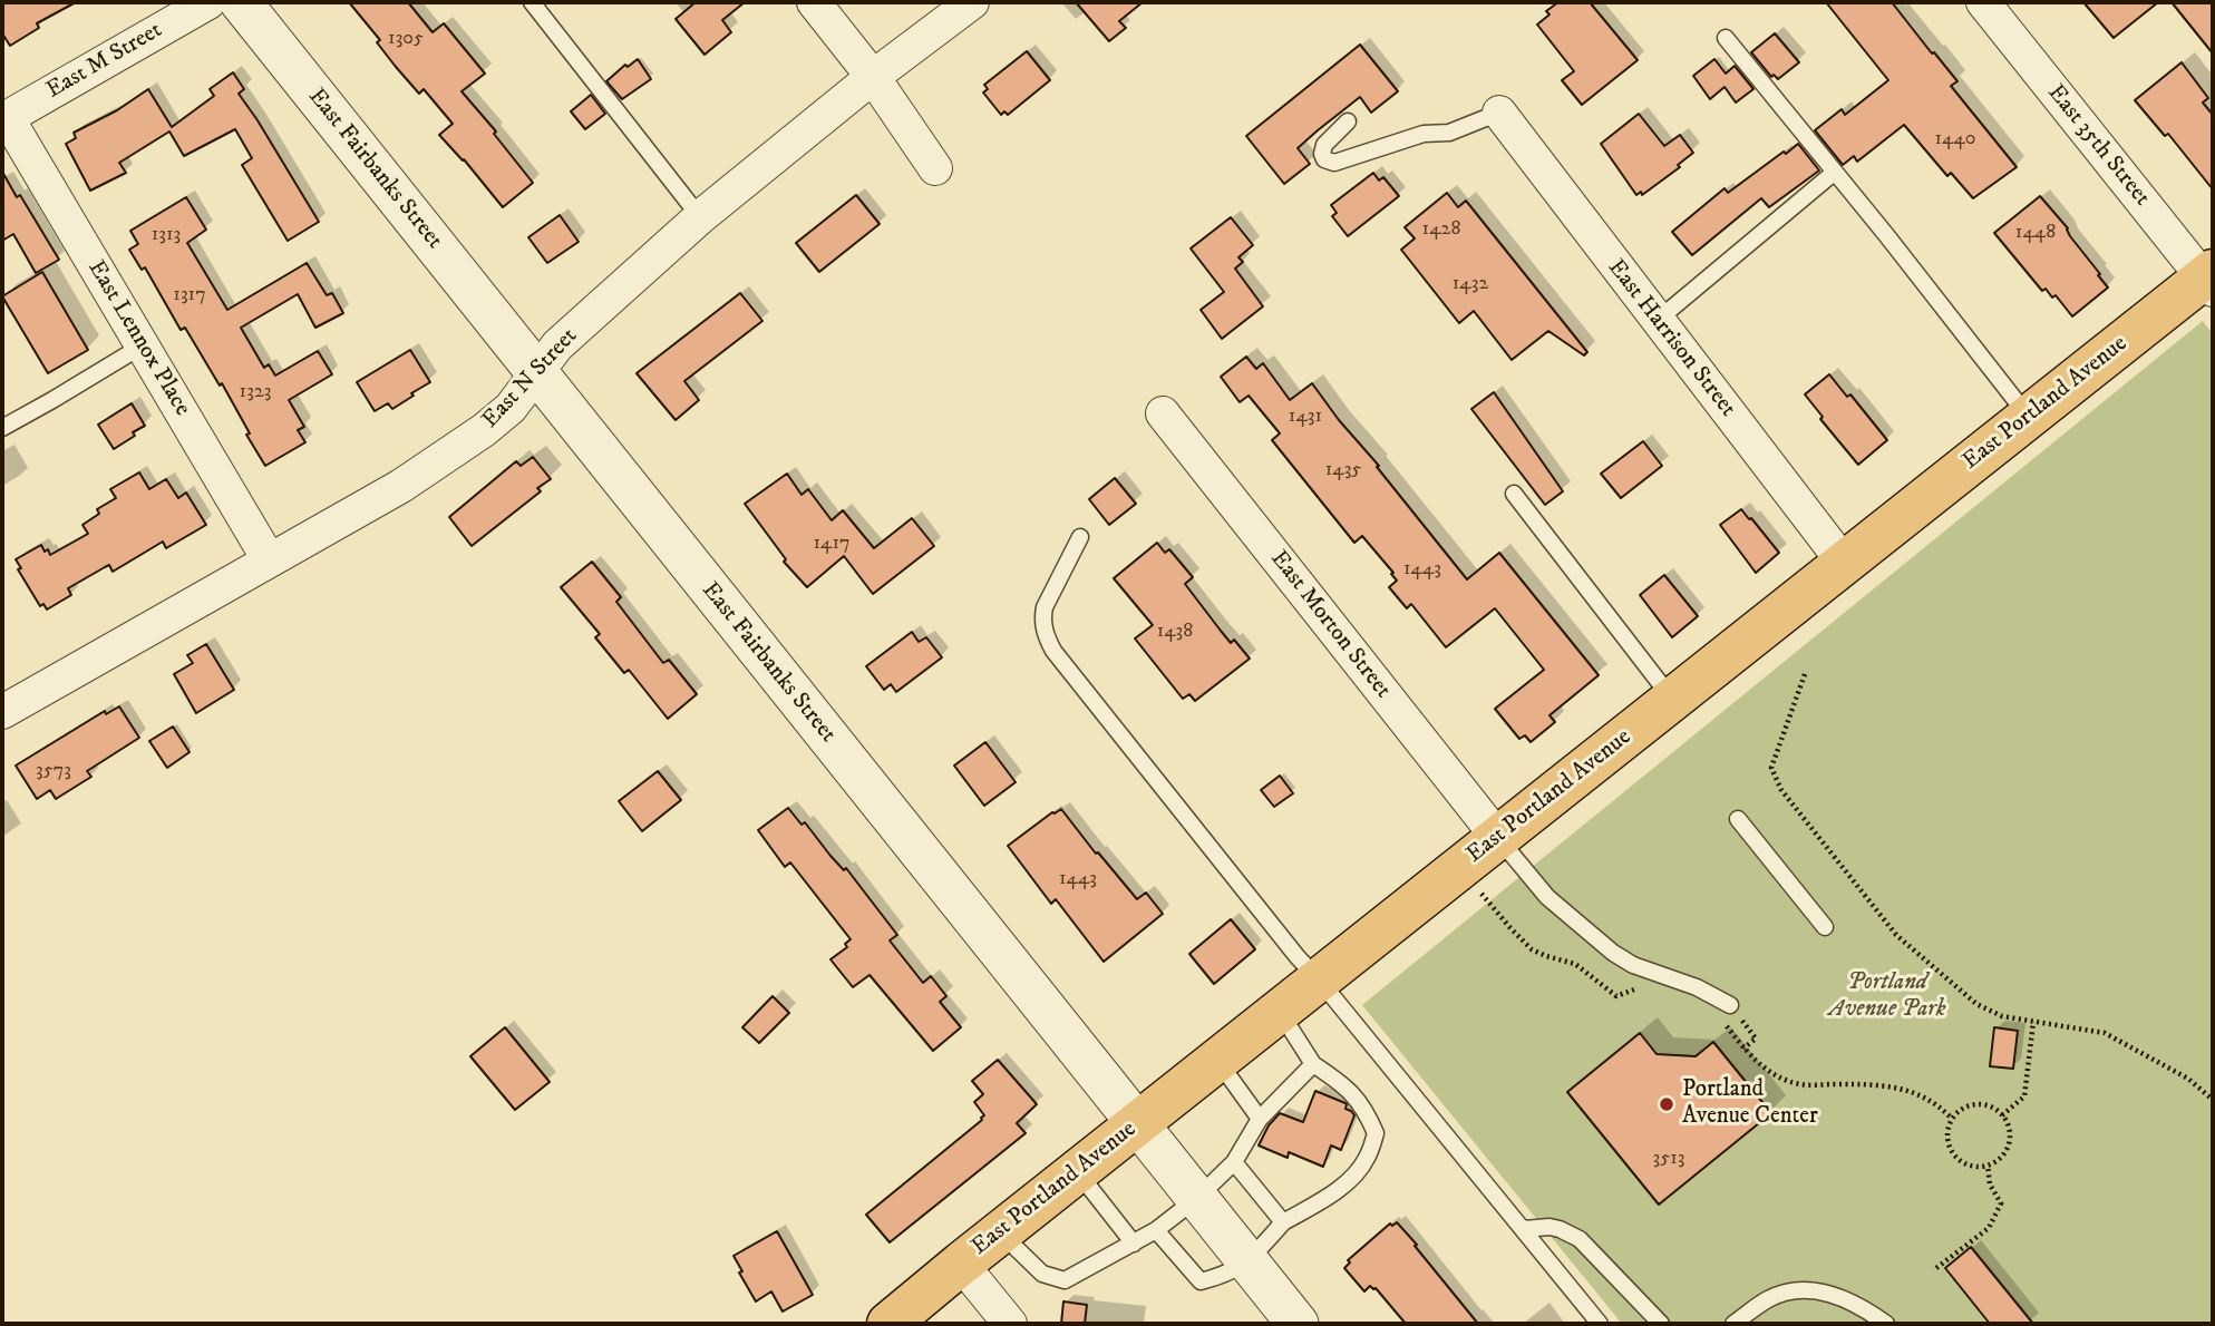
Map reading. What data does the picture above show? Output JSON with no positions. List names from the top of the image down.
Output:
{
  "streets": {
    "main road": ["East Portland Avenue"],
    "street": [
      "East M Street",
      "East 35th Street",
      "East Fairbanks Street",
      "East Lennox Place",
      "East Harrison Street",
      "East N Street",
      "East Morton Street"
    ]
  },
  "crossings": [
    ["East M Street", "East Lennox Place"],
    ["East 35th Street", "East Portland Avenue"],
    ["East Fairbanks Street", "East N Street"],
    ["East Fairbanks Street", "East Portland Avenue"],
    ["East Lennox Place", "East N Street"],
    ["East Harrison Street", "East Portland Avenue"],
    ["East Portland Avenue", "East Morton Street"]
  ],
  "parks": ["Portland Avenue Park"],
  "places": ["Portland Avenue Center"],
  "house_numbers": [
    "1305",
    "1440",
    "1428",
    "1448",
    "1313",
    "1432",
    "1317",
    "1323",
    "1431",
    "1435",
    "1417",
    "1443",
    "1438",
    "3573",
    "1443",
    "3513"
  ]
}
